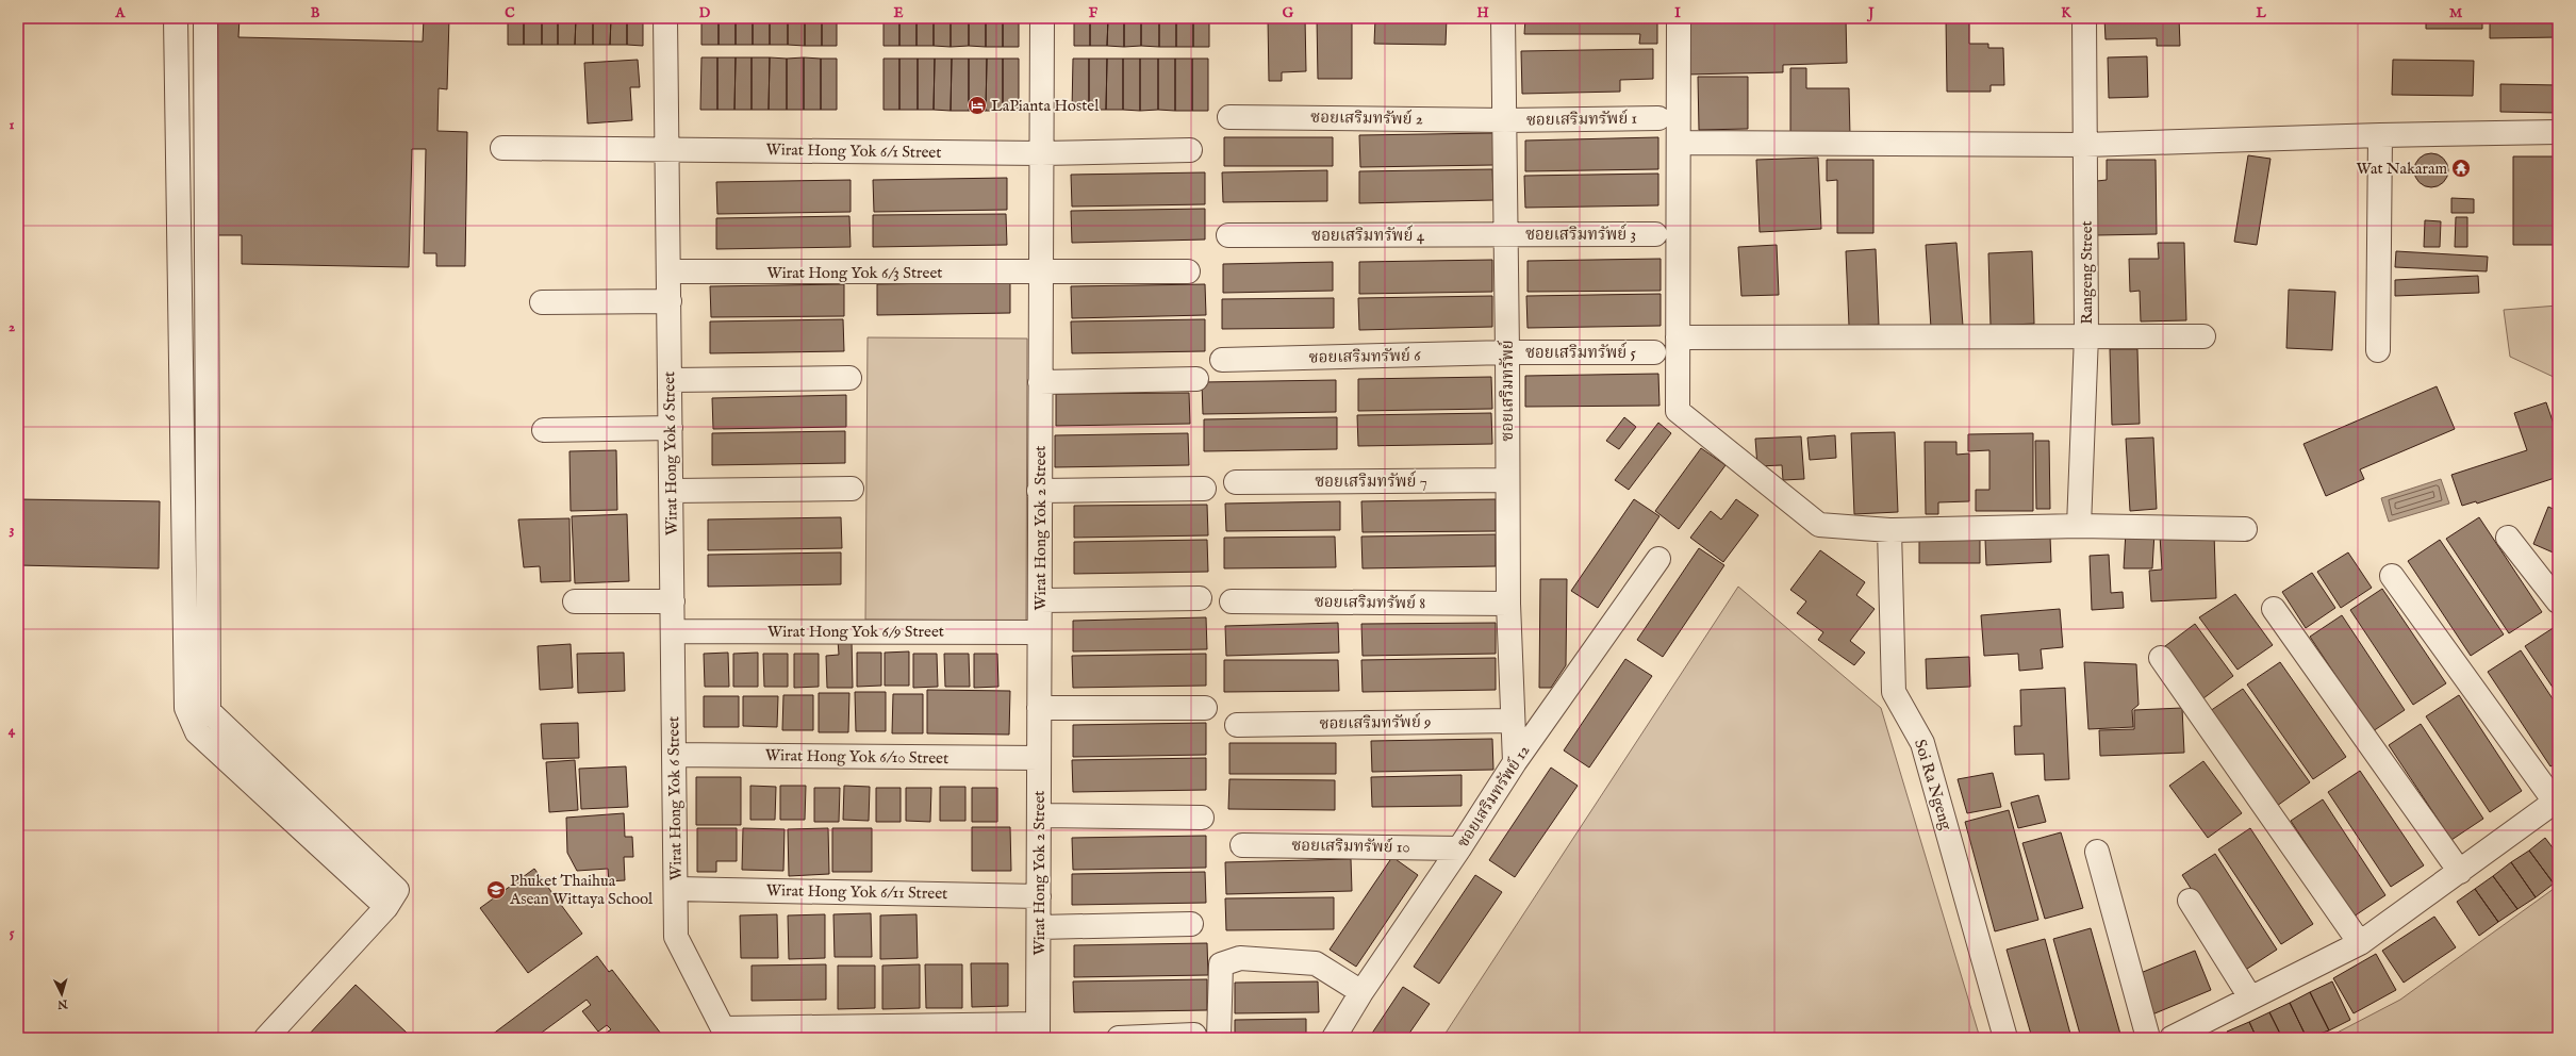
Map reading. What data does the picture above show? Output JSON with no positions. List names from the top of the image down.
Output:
{
  "streets": {
    "street": [
      "ซอยเสริมทรัพย์ 2",
      "ซอยเสริมทรัพย์ 1",
      "Wirat Hong Yok 6/1 Street",
      "ซอยเสริมทรัพย์ 3",
      "ซอยเสริมทรัพย์ 4",
      "Wirat Hong Yok 6/3 Street",
      "Rangeng Street",
      "ซอยเสริมทรัพย์ 5",
      "ซอยเสริมทรัพย์ 6",
      "ซอยเสริมทรัพย์",
      "Wirat Hong Yok 6 Street",
      "ซอยเสริมทรัพย์ 7",
      "Wirat Hong Yok 2 Street",
      "ซอยเสริมทรัพย์ 8",
      "Wirat Hong Yok 6/9 Street",
      "ซอยเสริมทรัพย์ 9",
      "Wirat Hong Yok 6/10 Street",
      "Soi Ra Ngeng",
      "ซอยเสริมทรัพย์ 12",
      "ซอยเสริมทรัพย์ 10",
      "Wirat Hong Yok 6/11 Street"
    ]
  },
  "crossings": [
    ["ซอยเสริมทรัพย์ 2", "ซอยเสริมทรัพย์ 1"],
    ["ซอยเสริมทรัพย์ 2", "ซอยเสริมทรัพย์"],
    ["ซอยเสริมทรัพย์ 1", "ซอยเสริมทรัพย์"],
    ["Wirat Hong Yok 6/1 Street", "Wirat Hong Yok 6 Street"],
    ["Wirat Hong Yok 6/1 Street", "Wirat Hong Yok 2 Street"],
    ["ซอยเสริมทรัพย์ 3", "ซอยเสริมทรัพย์ 4"],
    ["ซอยเสริมทรัพย์ 3", "ซอยเสริมทรัพย์"],
    ["ซอยเสริมทรัพย์ 4", "ซอยเสริมทรัพย์"],
    ["Wirat Hong Yok 6/3 Street", "Wirat Hong Yok 6 Street"],
    ["Wirat Hong Yok 6/3 Street", "Wirat Hong Yok 2 Street"],
    ["ซอยเสริมทรัพย์ 5", "ซอยเสริมทรัพย์ 6"],
    ["ซอยเสริมทรัพย์ 5", "ซอยเสริมทรัพย์"],
    ["ซอยเสริมทรัพย์ 6", "ซอยเสริมทรัพย์"],
    ["ซอยเสริมทรัพย์", "ซอยเสริมทรัพย์ 7"],
    ["ซอยเสริมทรัพย์", "ซอยเสริมทรัพย์ 8"],
    ["ซอยเสริมทรัพย์", "ซอยเสริมทรัพย์ 9"],
    ["ซอยเสริมทรัพย์", "ซอยเสริมทรัพย์ 12"],
    ["Wirat Hong Yok 6 Street", "Wirat Hong Yok 6/9 Street"],
    ["Wirat Hong Yok 6 Street", "Wirat Hong Yok 6/10 Street"],
    ["Wirat Hong Yok 6 Street", "Wirat Hong Yok 6/11 Street"],
    ["Wirat Hong Yok 2 Street", "Wirat Hong Yok 6/9 Street"],
    ["Wirat Hong Yok 2 Street", "Wirat Hong Yok 6/10 Street"],
    ["Wirat Hong Yok 2 Street", "Wirat Hong Yok 6/11 Street"],
    ["ซอยเสริมทรัพย์ 12", "ซอยเสริมทรัพย์ 10"]
  ],
  "places": {
    "hotel": ["LaPianta Hostel"],
    "temple": ["Wat Nakaram"],
    "school or university": ["Phuket Thaihua Asean Wittaya School"]
  },
  "north": "bottom",
  "grid": {
    "columns": [
      "A",
      "B",
      "C",
      "D",
      "E",
      "F",
      "G",
      "H",
      "I",
      "J",
      "K",
      "L",
      "M"
    ],
    "rows": [
      "1",
      "2",
      "3",
      "4",
      "5"
    ]
  }
}
